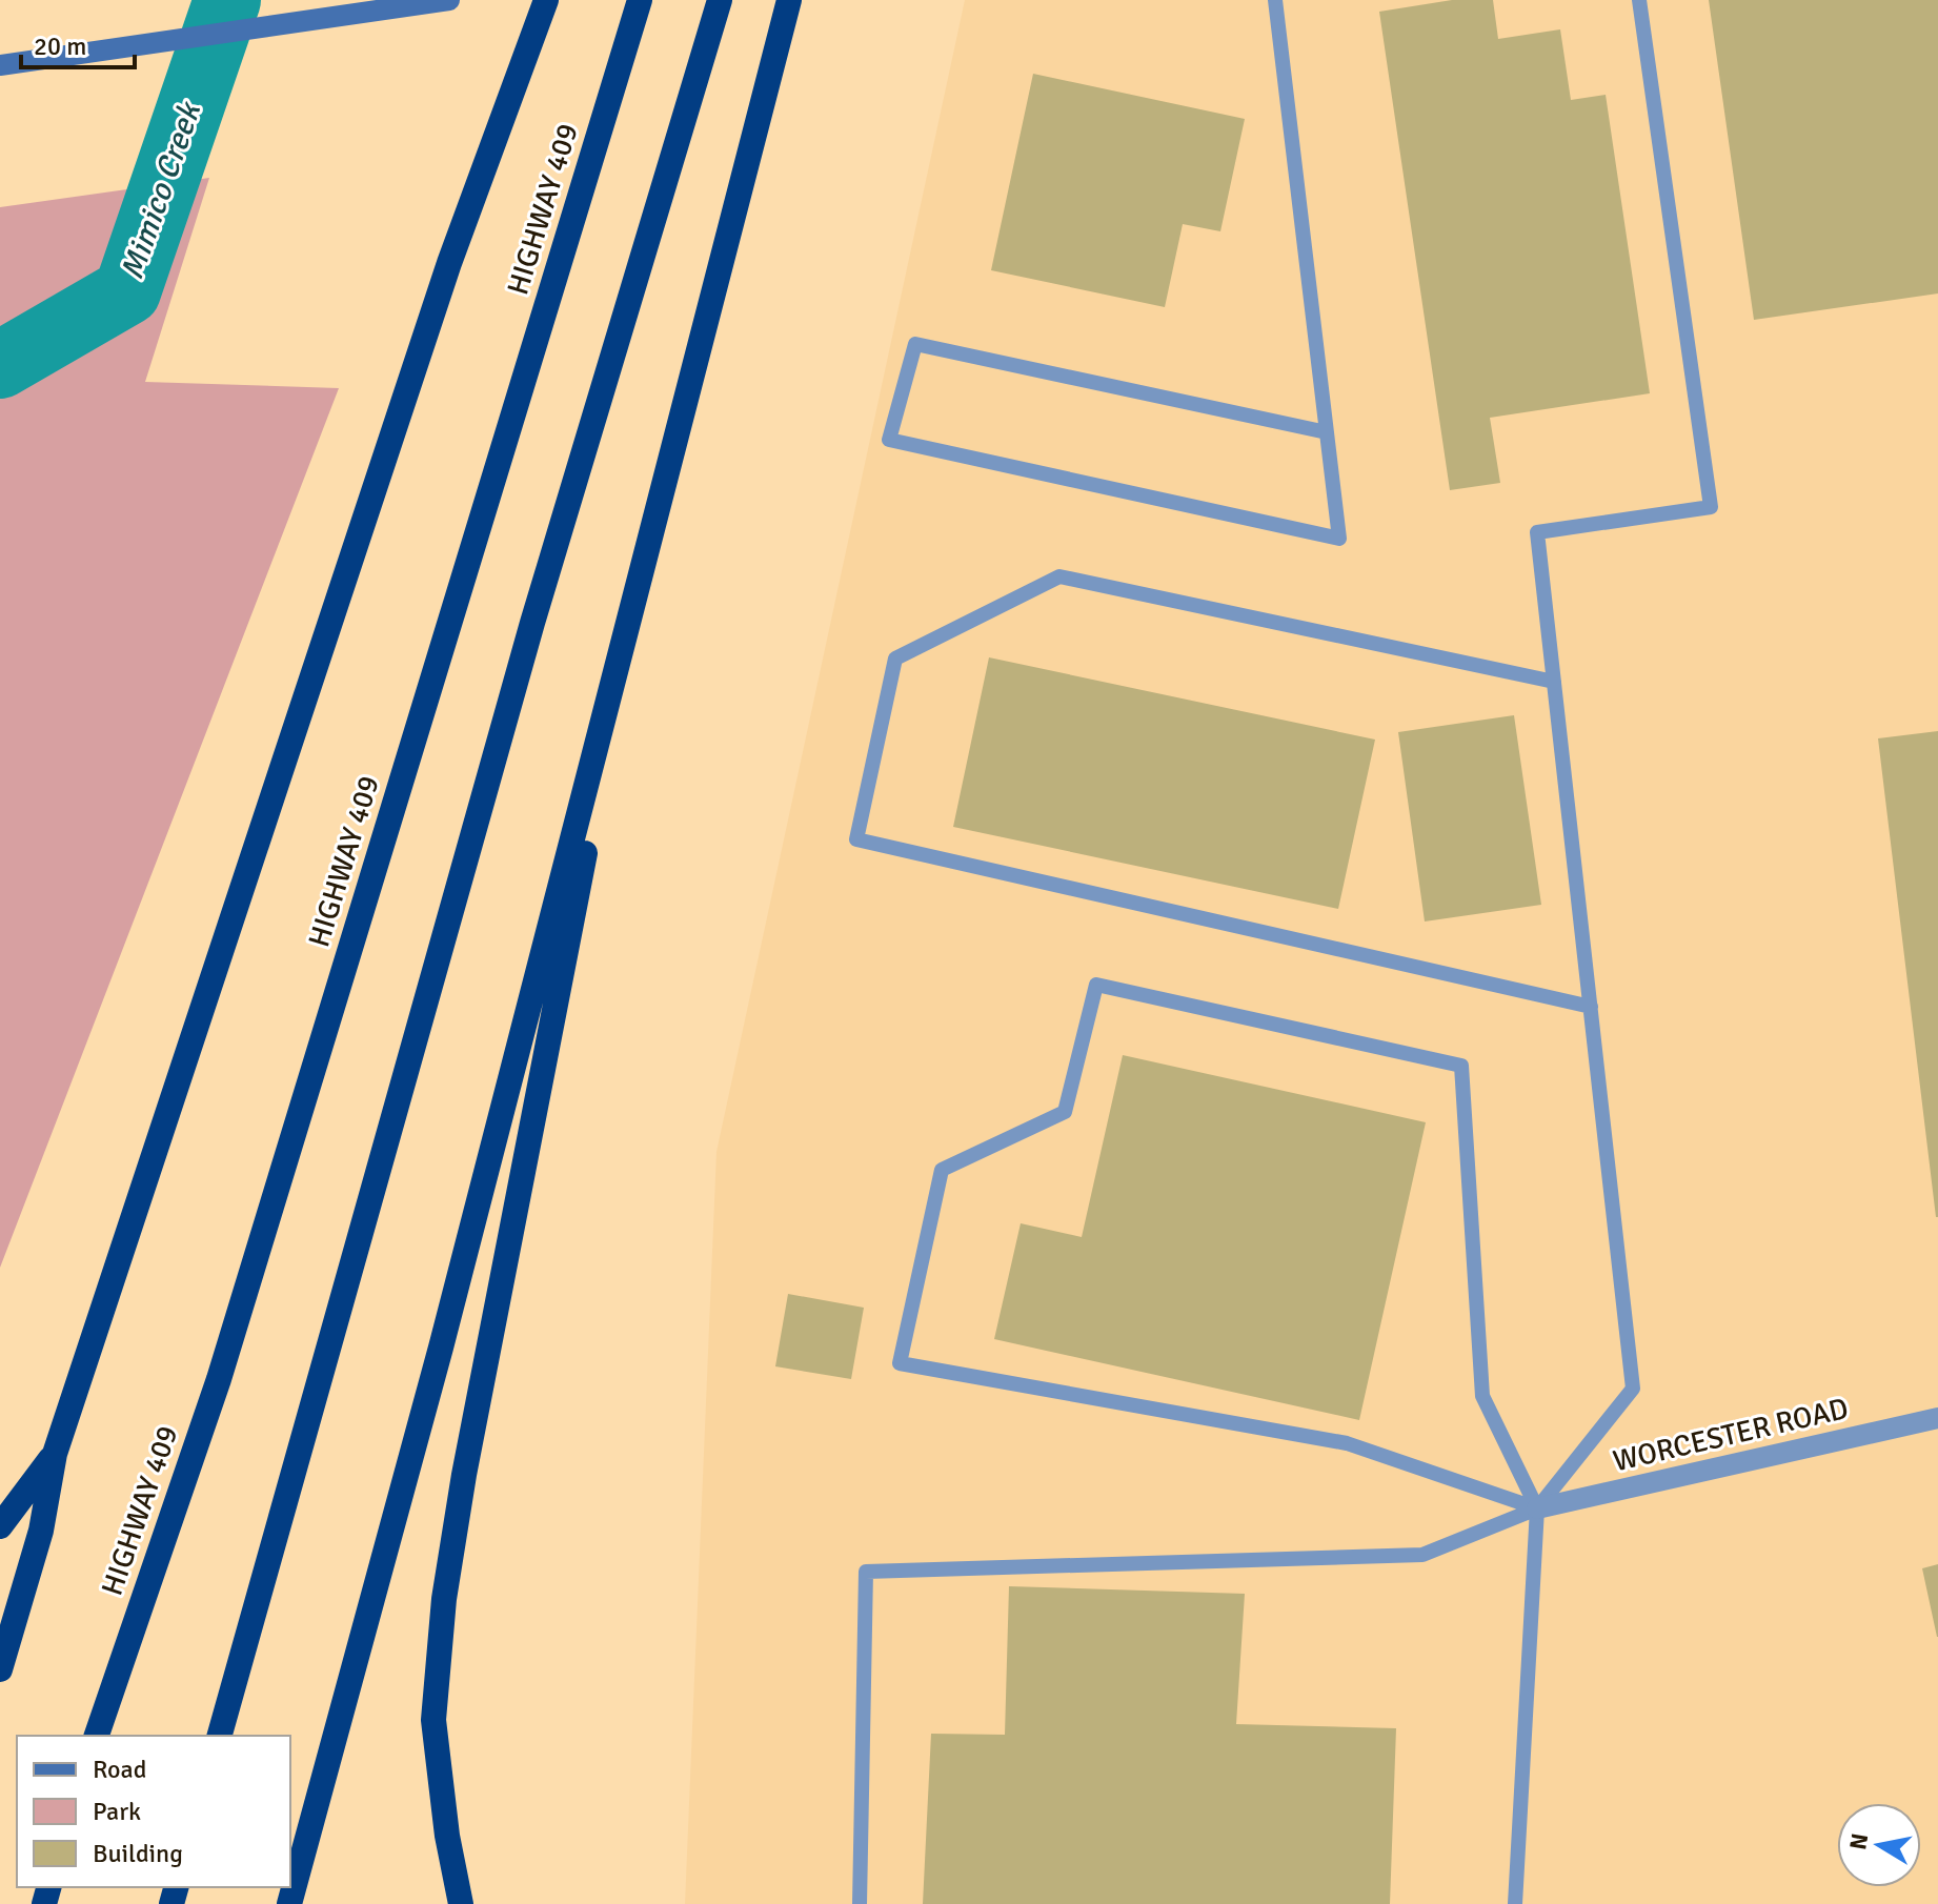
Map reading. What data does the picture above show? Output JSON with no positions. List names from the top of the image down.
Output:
{
  "streets": {
    "highway": ["HIGHWAY 409"],
    "street": ["WORCESTER ROAD"]
  },
  "water": ["Mimico Creek"],
  "legend": ["Road", "Park", "Building"],
  "scale_bar": "20 m",
  "north": "left"
}
